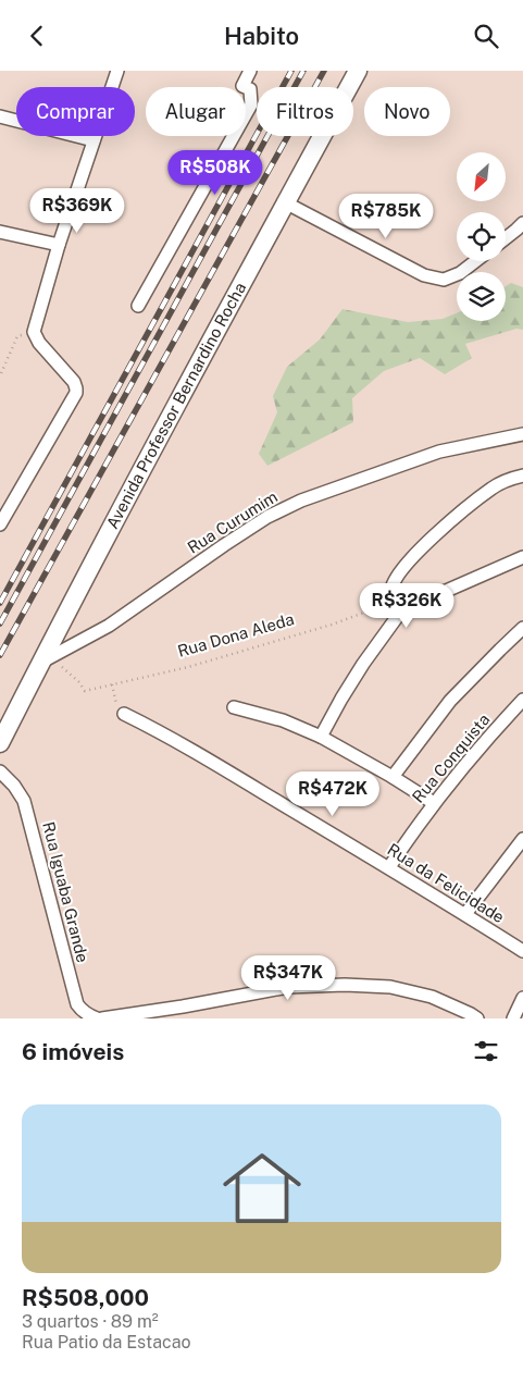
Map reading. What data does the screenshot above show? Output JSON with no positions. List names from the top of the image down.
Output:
{
  "streets": {
    "main road": ["Avenida Professor Bernardino Rocha"],
    "street": [
      "Rua Curumim",
      "Rua Conquista",
      "Rua da Felicidade",
      "Rua Iguaba Grande"
    ],
    "path": ["Rua Dona Aleda"]
  },
  "crossings": [
    ["Avenida Professor Bernardino Rocha", "Rua Curumim"],
    ["Avenida Professor Bernardino Rocha", "Rua Dona Aleda"],
    ["Rua Curumim", "Rua Dona Aleda"],
    ["Rua Conquista", "Rua da Felicidade"]
  ],
  "north": "bottom left",
  "page": {
    "header": "Habito",
    "chip": [
      "Comprar",
      "Alugar",
      "Filtros",
      "Novo"
    ],
    "price": [
      "R$508K",
      "R$369K",
      "R$785K",
      "R$326K",
      "R$472K",
      "R$347K"
    ],
    "heading": "6 imóveis",
    "list": [
      {
        "name": "R$508,000",
        "note": "3 quartos · 89 m² · Rua Patio da Estacao"
      }
    ]
  }
}
